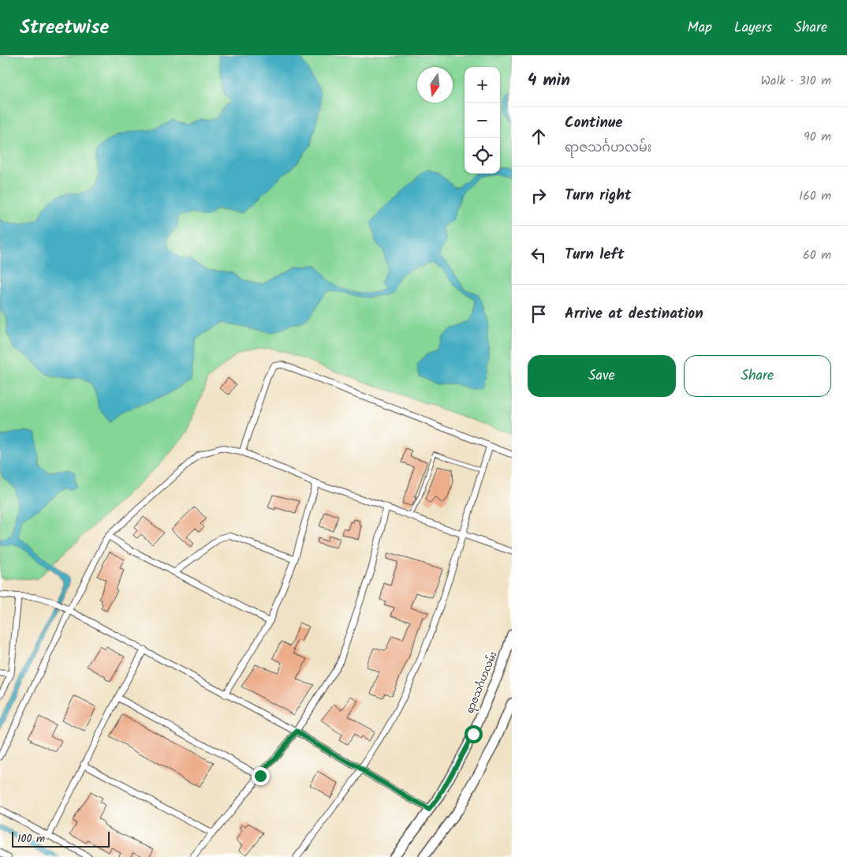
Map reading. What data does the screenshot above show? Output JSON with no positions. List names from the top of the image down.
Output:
{
  "streets": {
    "main road": ["ရာဇသင်္ဂဟလမ်း"]
  },
  "scale_bar": "100 m",
  "north": "bottom",
  "page": {
    "header": "Streetwise",
    "nav": ["Map", "Layers", "Share"],
    "heading": ["4 min", "Walk · 310 m"],
    "map_buttons": ["+", "−"],
    "list": [
      ["Continue", "ရာဇသင်္ဂဟလမ်း", "90 m"],
      ["Turn right", "160 m"],
      ["Turn left", "60 m"],
      "Arrive at destination"
    ],
    "buttons": ["Save", "Share"],
    "scale": "100 m"
  }
}
